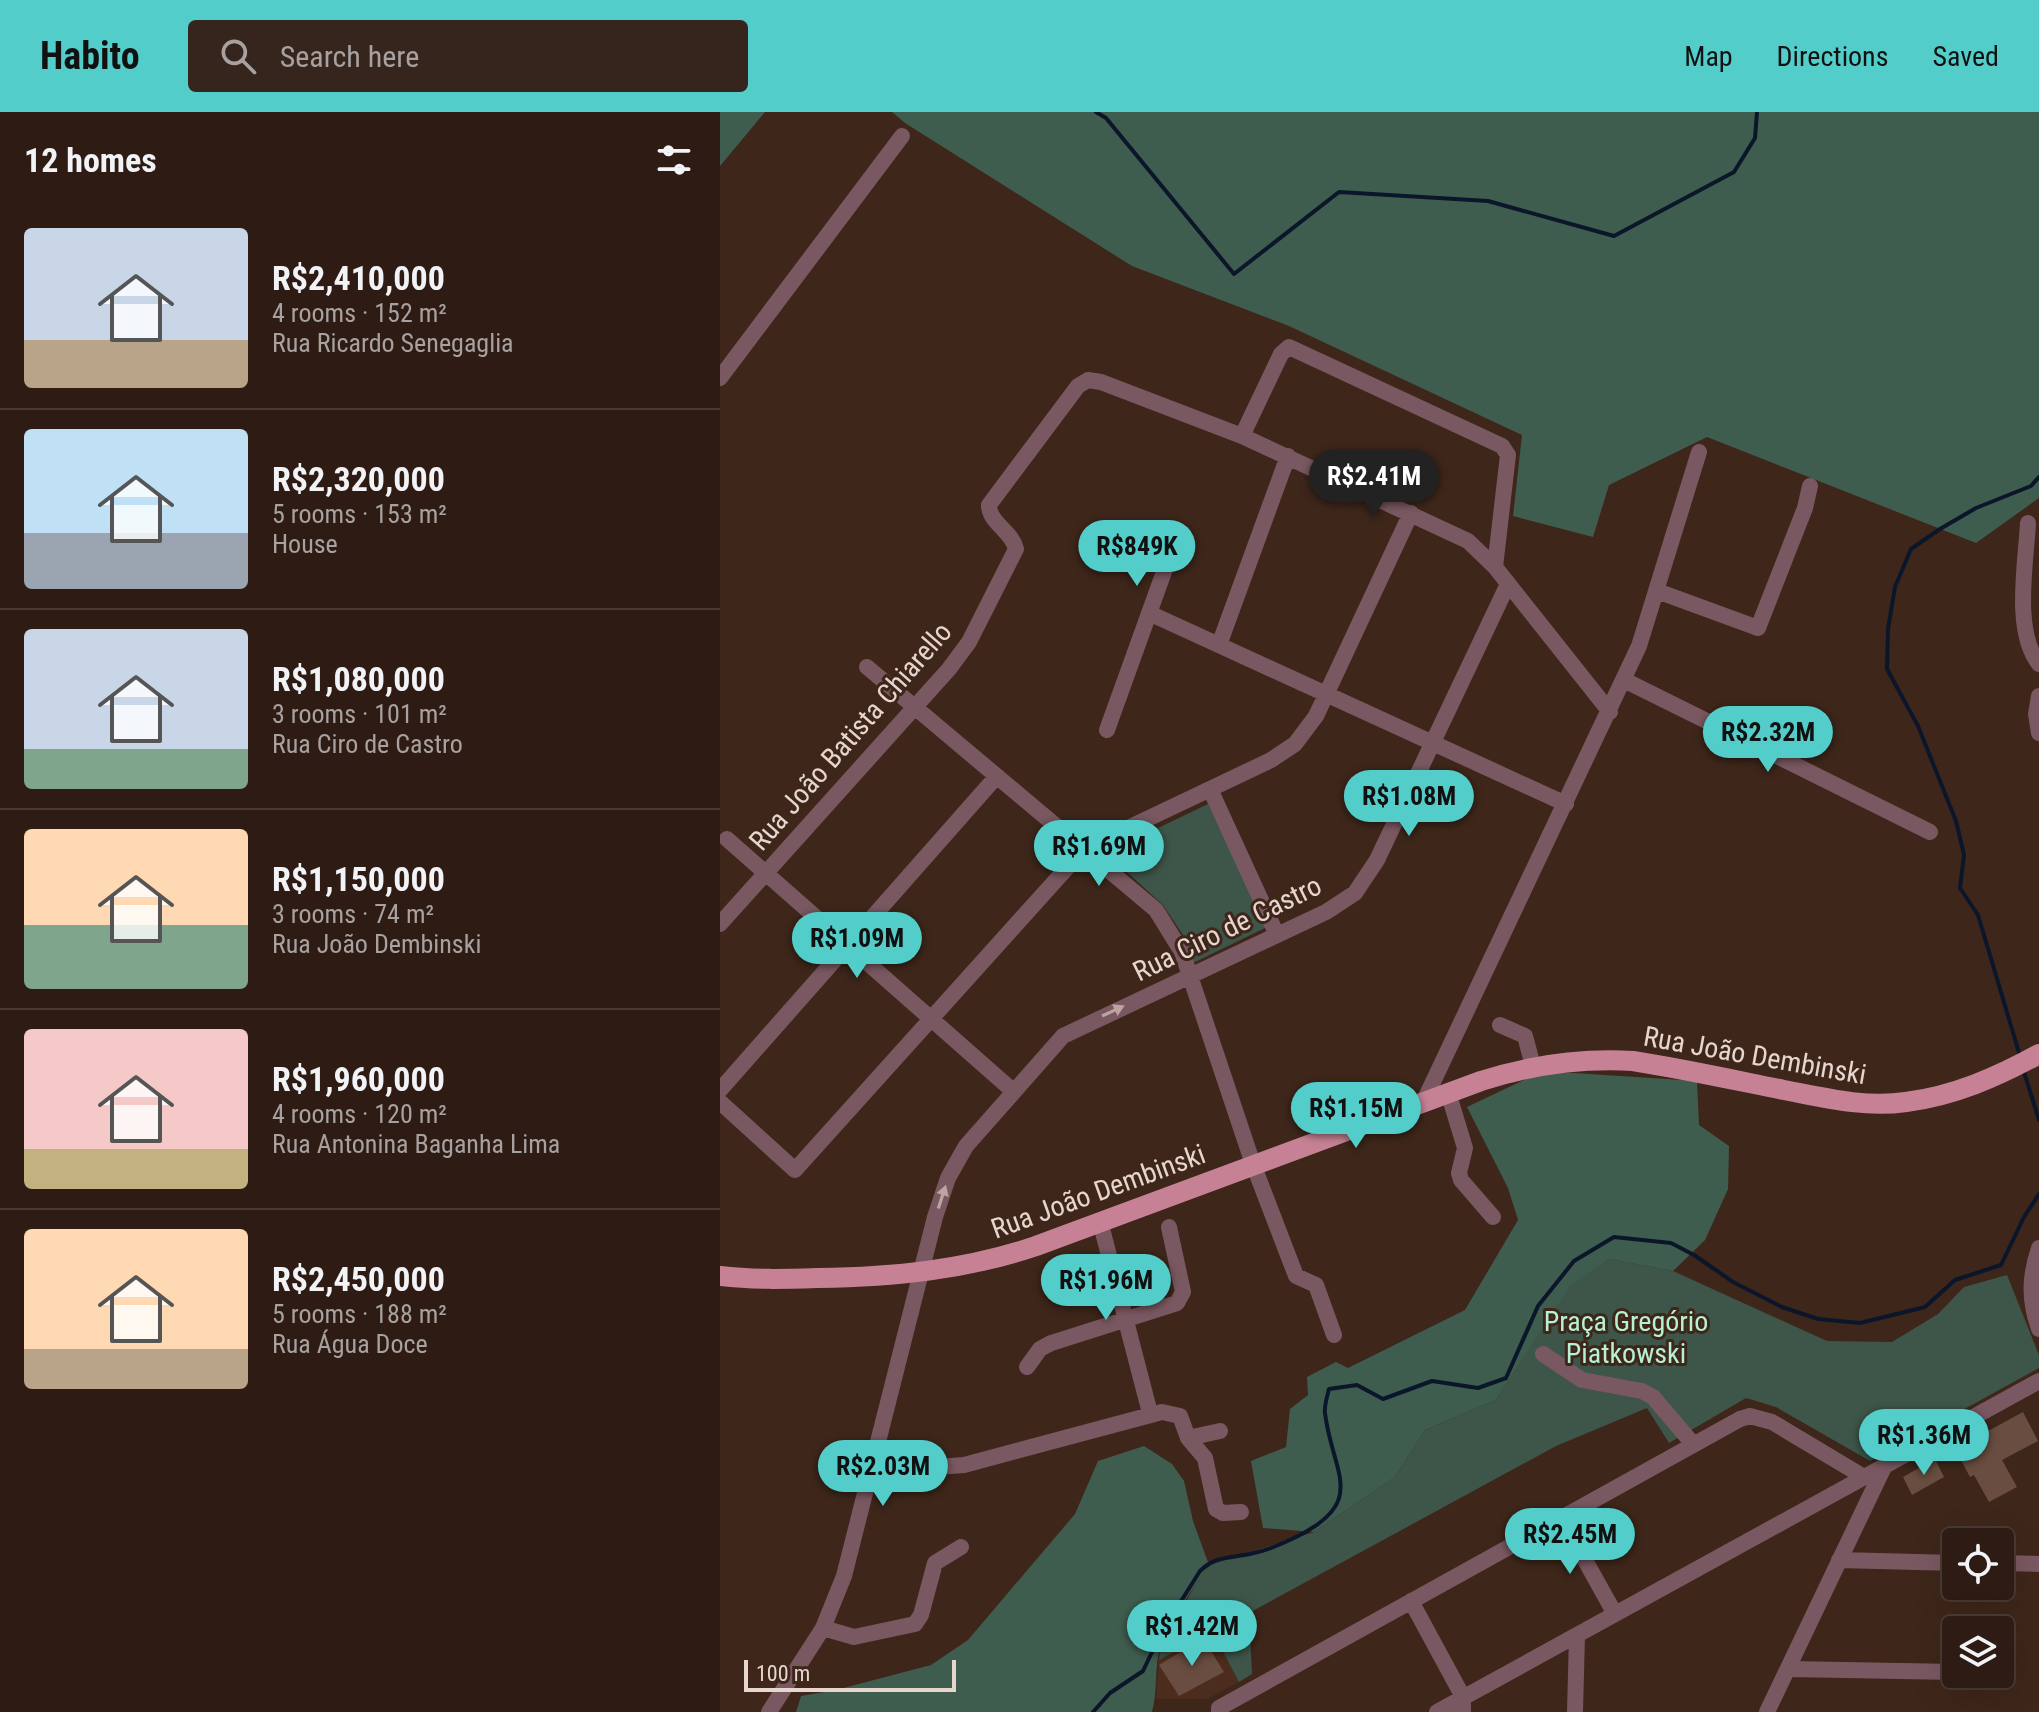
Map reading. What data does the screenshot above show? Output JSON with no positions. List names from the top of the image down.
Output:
{
  "streets": {
    "main road": ["Rua João Dembinski"],
    "street": ["Rua João Batista Chiarello", "Rua Ciro de Castro"]
  },
  "crossings": [
    ["Rua Ciro de Castro", "Rua João Dembinski"]
  ],
  "parks": ["Praça Gregório Piatkowski"],
  "scale_bar": "100 m",
  "page": {
    "header": "Habito",
    "search": "Search here",
    "nav": ["Map", "Directions", "Saved"],
    "heading": "12 homes",
    "list": [
      {
        "name": "R$2,410,000",
        "note": "4 rooms · 152 m² · Rua Ricardo Senegaglia"
      },
      {
        "name": "R$2,320,000",
        "note": "5 rooms · 153 m² · House"
      },
      {
        "name": "R$1,080,000",
        "note": "3 rooms · 101 m² · Rua Ciro de Castro"
      },
      {
        "name": "R$1,150,000",
        "note": "3 rooms · 74 m² · Rua João Dembinski"
      },
      {
        "name": "R$1,960,000",
        "note": "4 rooms · 120 m² · Rua Antonina Baganha Lima"
      },
      {
        "name": "R$2,450,000",
        "note": "5 rooms · 188 m² · Rua Água Doce"
      }
    ],
    "price": [
      "R$2.41M",
      "R$849K",
      "R$2.32M",
      "R$1.08M",
      "R$1.69M",
      "R$1.09M",
      "R$1.15M",
      "R$1.96M",
      "R$1.36M",
      "R$2.03M",
      "R$2.45M",
      "R$1.42M"
    ],
    "scale": "100 m"
  }
}
